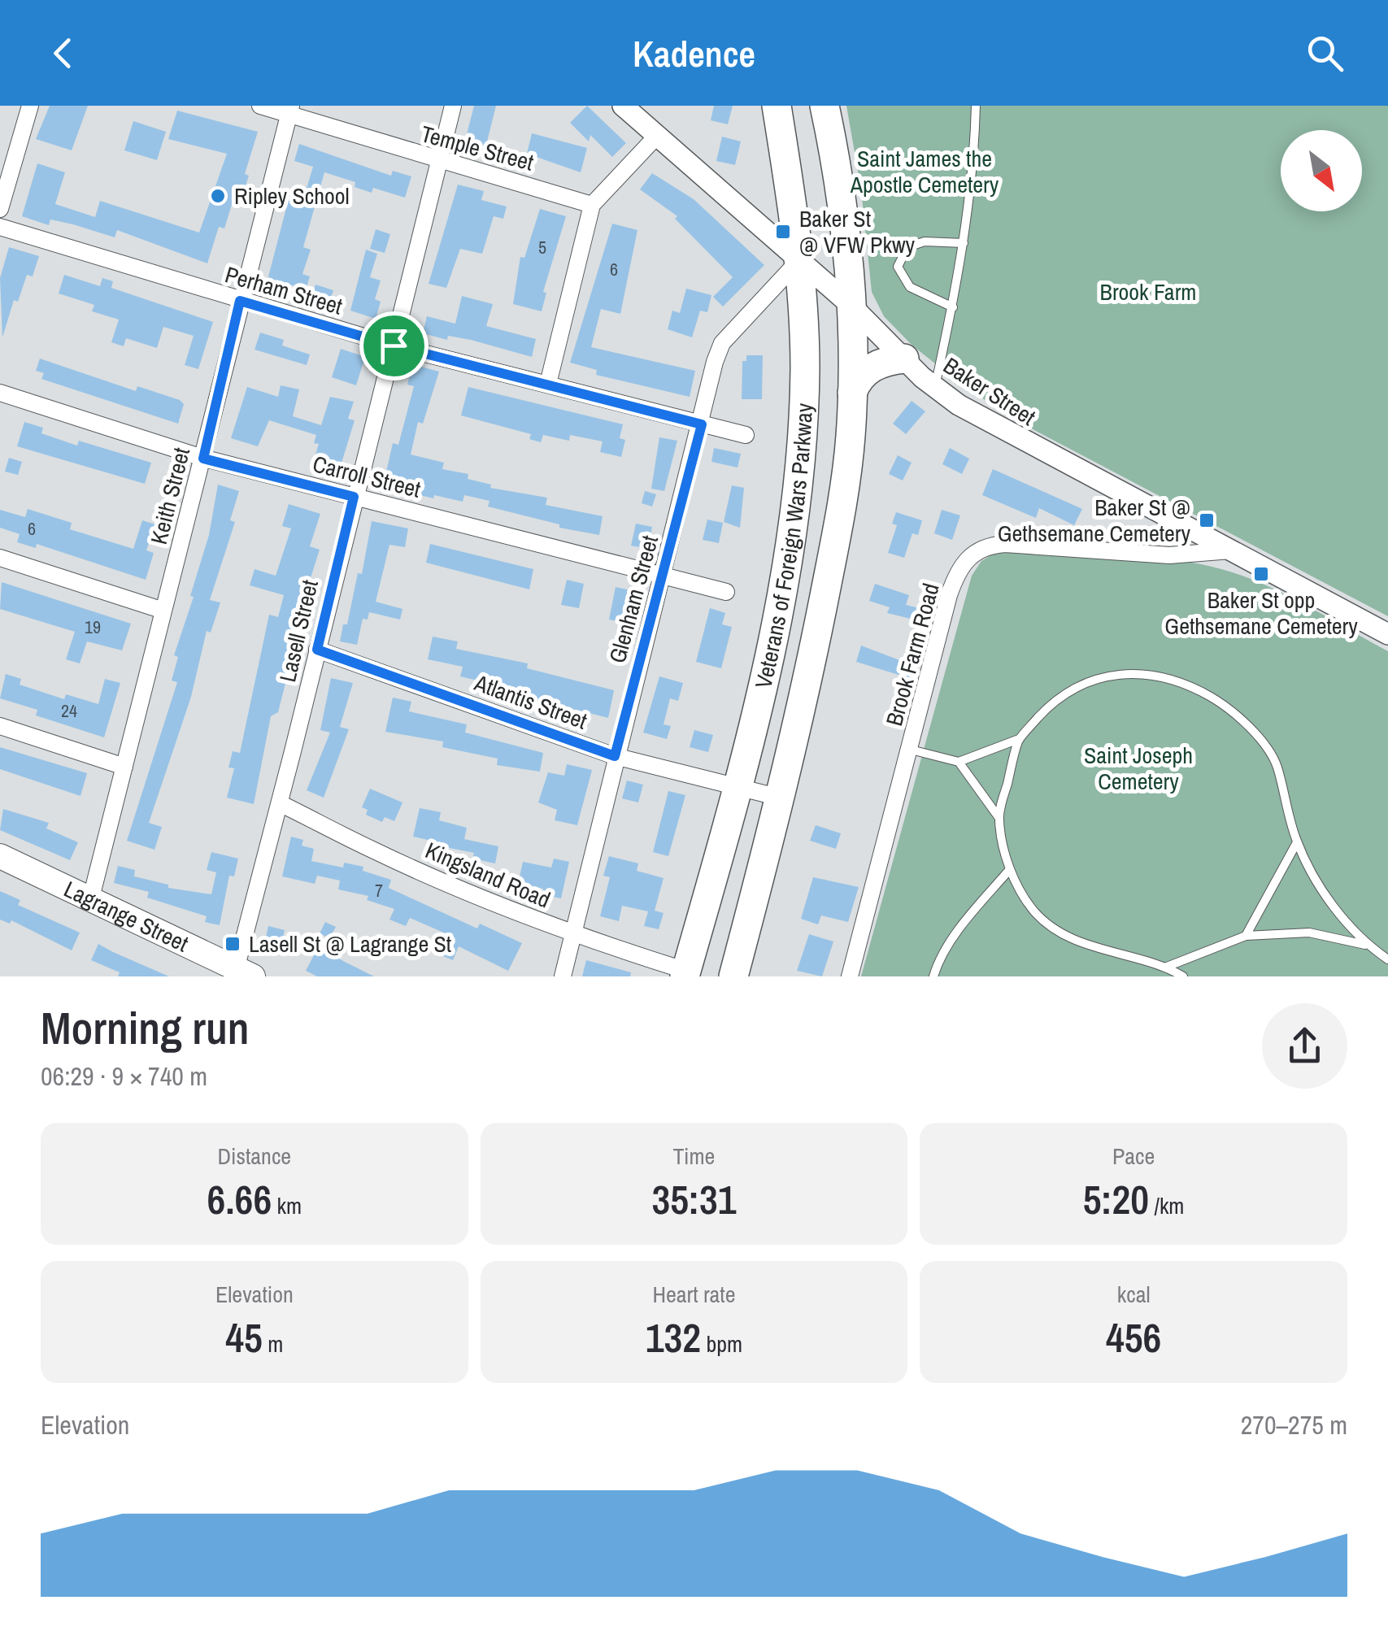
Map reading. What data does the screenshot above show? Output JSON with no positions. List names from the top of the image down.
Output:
{
  "streets": {
    "highway": ["Veterans of Foreign Wars Parkway"],
    "main road": ["Lagrange Street"],
    "street": [
      "Temple Street",
      "Perham Street",
      "Baker Street",
      "Carroll Street",
      "Keith Street",
      "Glenham Street",
      "Lasell Street",
      "Brook Farm Road",
      "Atlantis Street",
      "Kingsland Road"
    ]
  },
  "crossings": [
    ["Temple Street", "Keith Street"],
    ["Temple Street", "Lasell Street"],
    ["Perham Street", "Keith Street"],
    ["Perham Street", "Glenham Street"],
    ["Perham Street", "Lasell Street"],
    ["Baker Street", "Veterans of Foreign Wars Parkway"],
    ["Baker Street", "Glenham Street"],
    ["Baker Street", "Brook Farm Road"],
    ["Carroll Street", "Keith Street"],
    ["Carroll Street", "Glenham Street"],
    ["Carroll Street", "Lasell Street"],
    ["Keith Street", "Lagrange Street"],
    ["Veterans of Foreign Wars Parkway", "Glenham Street"],
    ["Veterans of Foreign Wars Parkway", "Atlantis Street"],
    ["Veterans of Foreign Wars Parkway", "Kingsland Road"],
    ["Glenham Street", "Atlantis Street"],
    ["Glenham Street", "Kingsland Road"],
    ["Lasell Street", "Atlantis Street"],
    ["Lasell Street", "Kingsland Road"],
    ["Lasell Street", "Lagrange Street"]
  ],
  "parks": ["Saint James the Apostle Cemetery", "Brook Farm", "Saint Joseph Cemetery"],
  "places": {
    "other": ["Ripley School"],
    "transit": [
      "Baker St @ VFW Pkwy",
      "Baker St @ Gethsemane Cemetery",
      "Baker St opp Gethsemane Cemetery",
      "Lasell St @ Lagrange St"
    ]
  },
  "house_numbers": [
    "5",
    "6",
    "6",
    "19",
    "24",
    "7"
  ],
  "north": "bottom right",
  "page": {
    "header": "Kadence",
    "heading": ["Morning run", "06:29 · 9 × 740 m"],
    "stats": [
      ["Distance", "6.66 km"],
      ["Time", "35:31"],
      ["Pace", "5:20 /km"],
      ["Elevation", "45 m"],
      ["Heart rate", "132 bpm"],
      ["kcal", "456"]
    ],
    "chart": ["Elevation", "270–275 m"]
  }
}
